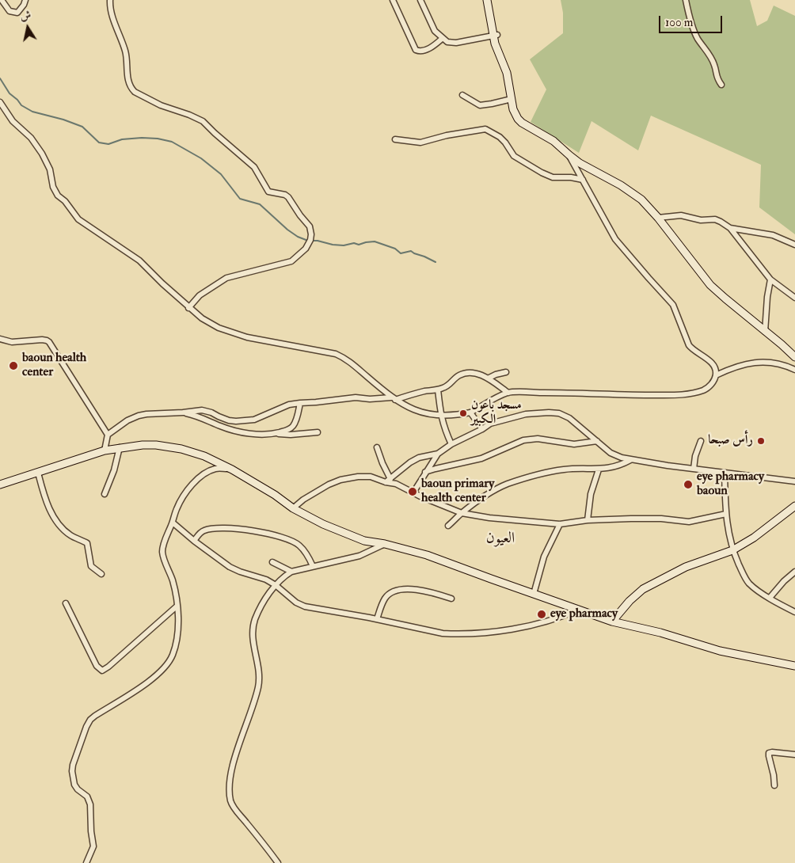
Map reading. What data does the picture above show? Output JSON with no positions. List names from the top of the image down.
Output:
{
  "districts": ["العيون"],
  "places": [
    "baoun health center",
    "مسجد باعون الكبير",
    "رأس صبحا",
    "eye pharmacy baoun",
    "baoun primary health center",
    "eye pharmacy"
  ],
  "scale_bar": "100 m",
  "north": "top"
}
